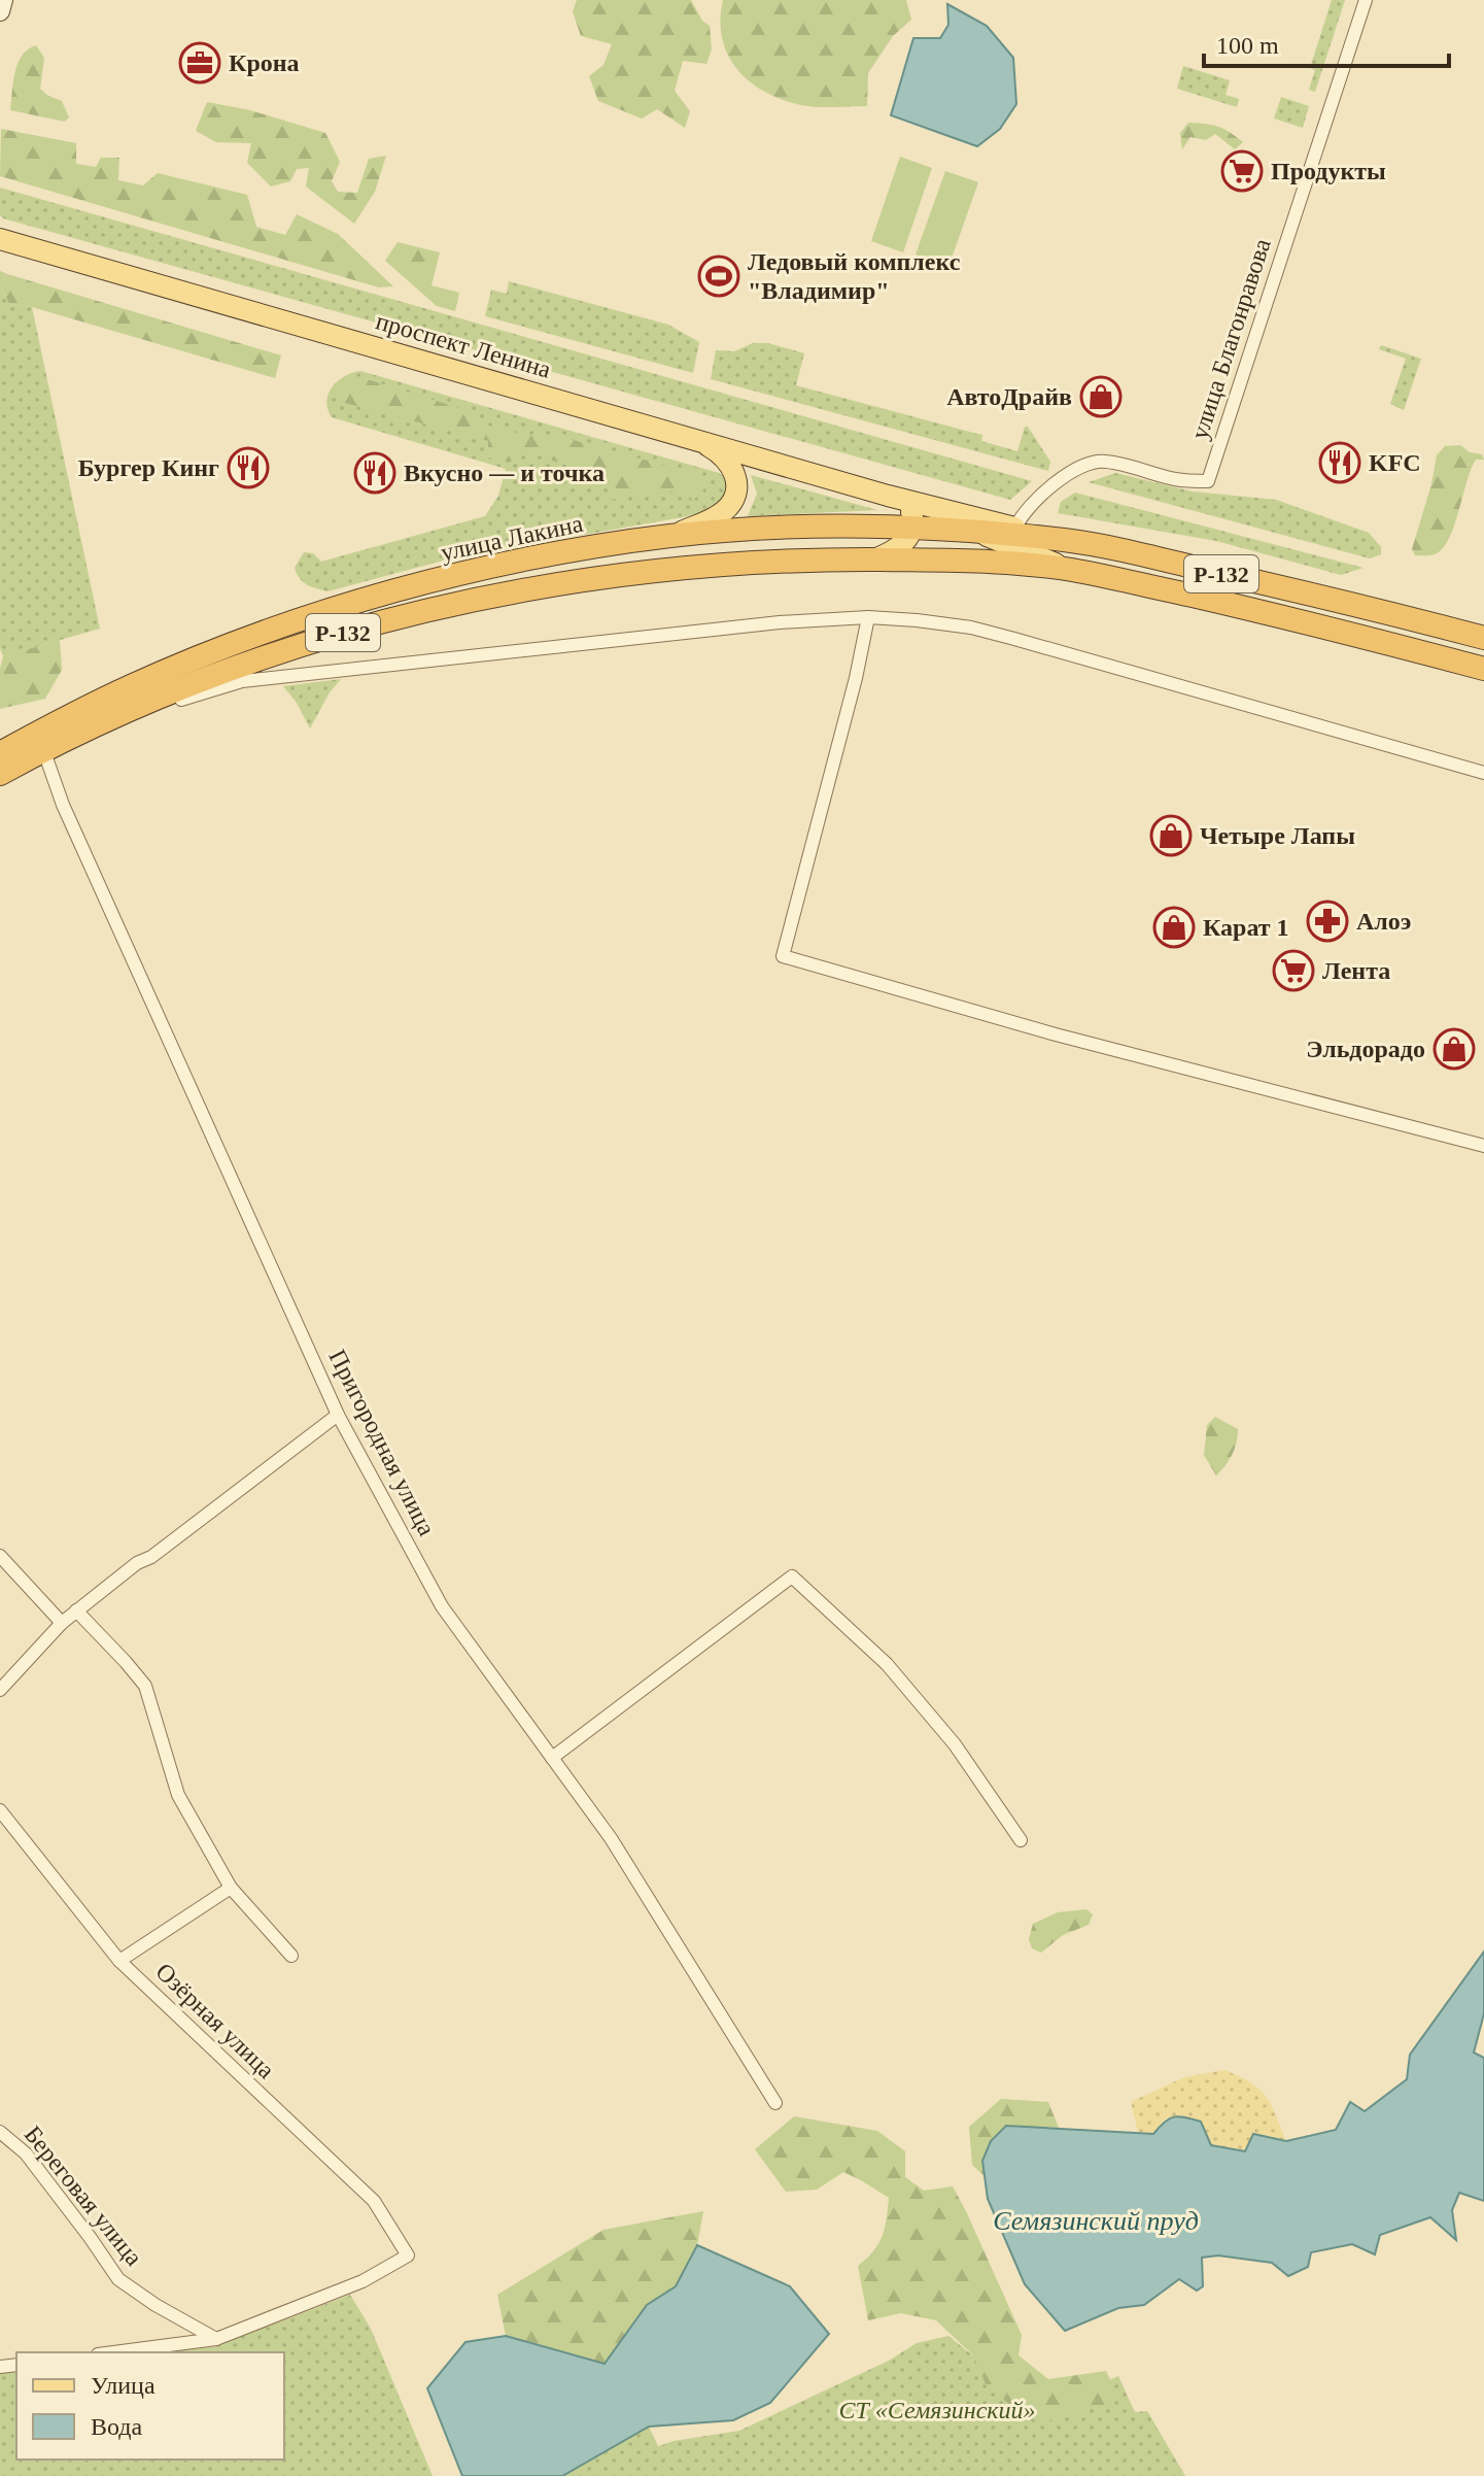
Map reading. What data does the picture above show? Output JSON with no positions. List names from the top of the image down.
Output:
{
  "streets": {
    "highway": ["улица Лакина", "Р-132"],
    "main road": ["проспект Ленина"],
    "street": [
      "улица Благонравова",
      "Пригородная улица",
      "Озёрная улица",
      "Береговая улица"
    ]
  },
  "crossings": [
    ["улица Благонравова", "проспект Ленина"],
    ["улица Благонравова", "улица Лакина"],
    ["проспект Ленина", "улица Лакина"],
    ["проспект Ленина", "Р-132"],
    ["улица Лакина", "Р-132"],
    ["улица Лакина", "Пригородная улица"],
    ["Озёрная улица", "Береговая улица"]
  ],
  "water": ["Семязинский пруд"],
  "parks": ["СТ «Семязинский»"],
  "places": {
    "office": ["Крона"],
    "supermarket": ["Продукты", "Лента"],
    "sports": ["Ледовый комплекс \"Владимир\""],
    "shop": [
      "АвтоДрайв",
      "Четыре Лапы",
      "Карат 1",
      "Эльдорадо"
    ],
    "restaurant": ["KFC", "Бургер Кинг", "Вкусно — и точка"],
    "pharmacy": ["Алоэ"]
  },
  "legend": ["Улица", "Вода"],
  "scale_bar": "100 m"
}
